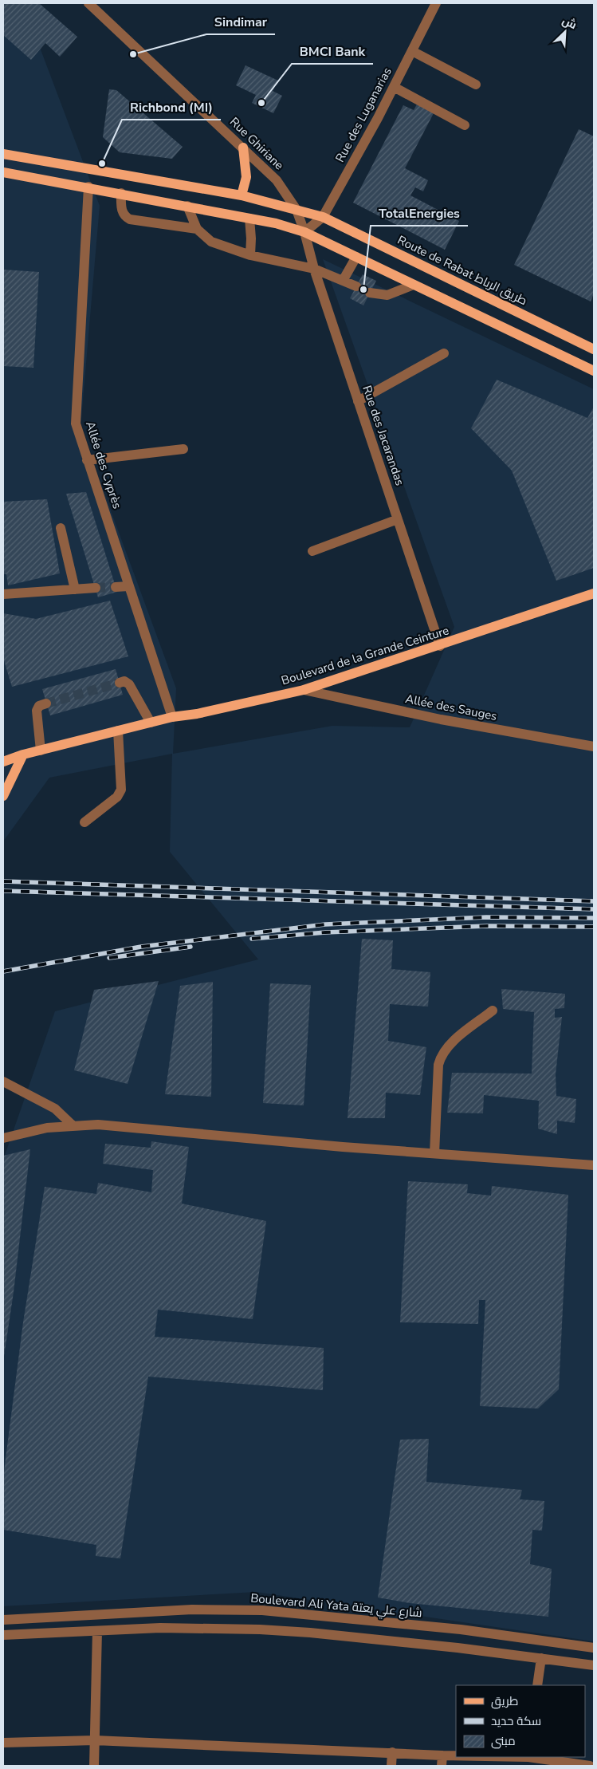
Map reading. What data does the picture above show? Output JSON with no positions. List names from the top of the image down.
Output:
{
  "streets": {
    "main road": ["Route de Rabat طريق الرباط", "Boulevard de la Grande Ceinture"],
    "street": [
      "Rue des Luganarias",
      "Rue Ghiriane",
      "Rue des Jacarandas",
      "Allée des Cyprès",
      "Allée des Sauges",
      "Boulevard Ali Yata شارع علي يعتة"
    ]
  },
  "crossings": [
    ["Rue des Luganarias", "Rue Ghiriane"],
    ["Rue des Luganarias", "Route de Rabat طريق الرباط"],
    ["Rue des Luganarias", "Rue des Jacarandas"],
    ["Rue Ghiriane", "Route de Rabat طريق الرباط"],
    ["Rue Ghiriane", "Rue des Jacarandas"],
    ["Rue des Jacarandas", "Boulevard de la Grande Ceinture"],
    ["Allée des Cyprès", "Boulevard de la Grande Ceinture"],
    ["Boulevard de la Grande Ceinture", "Allée des Sauges"]
  ],
  "places": [
    "Sindimar",
    "BMCI Bank",
    "Richbond (MI)",
    "TotalEnergies"
  ],
  "legend": ["طريق", "سكة حديد", "مبنى"],
  "north": "top right"
}
